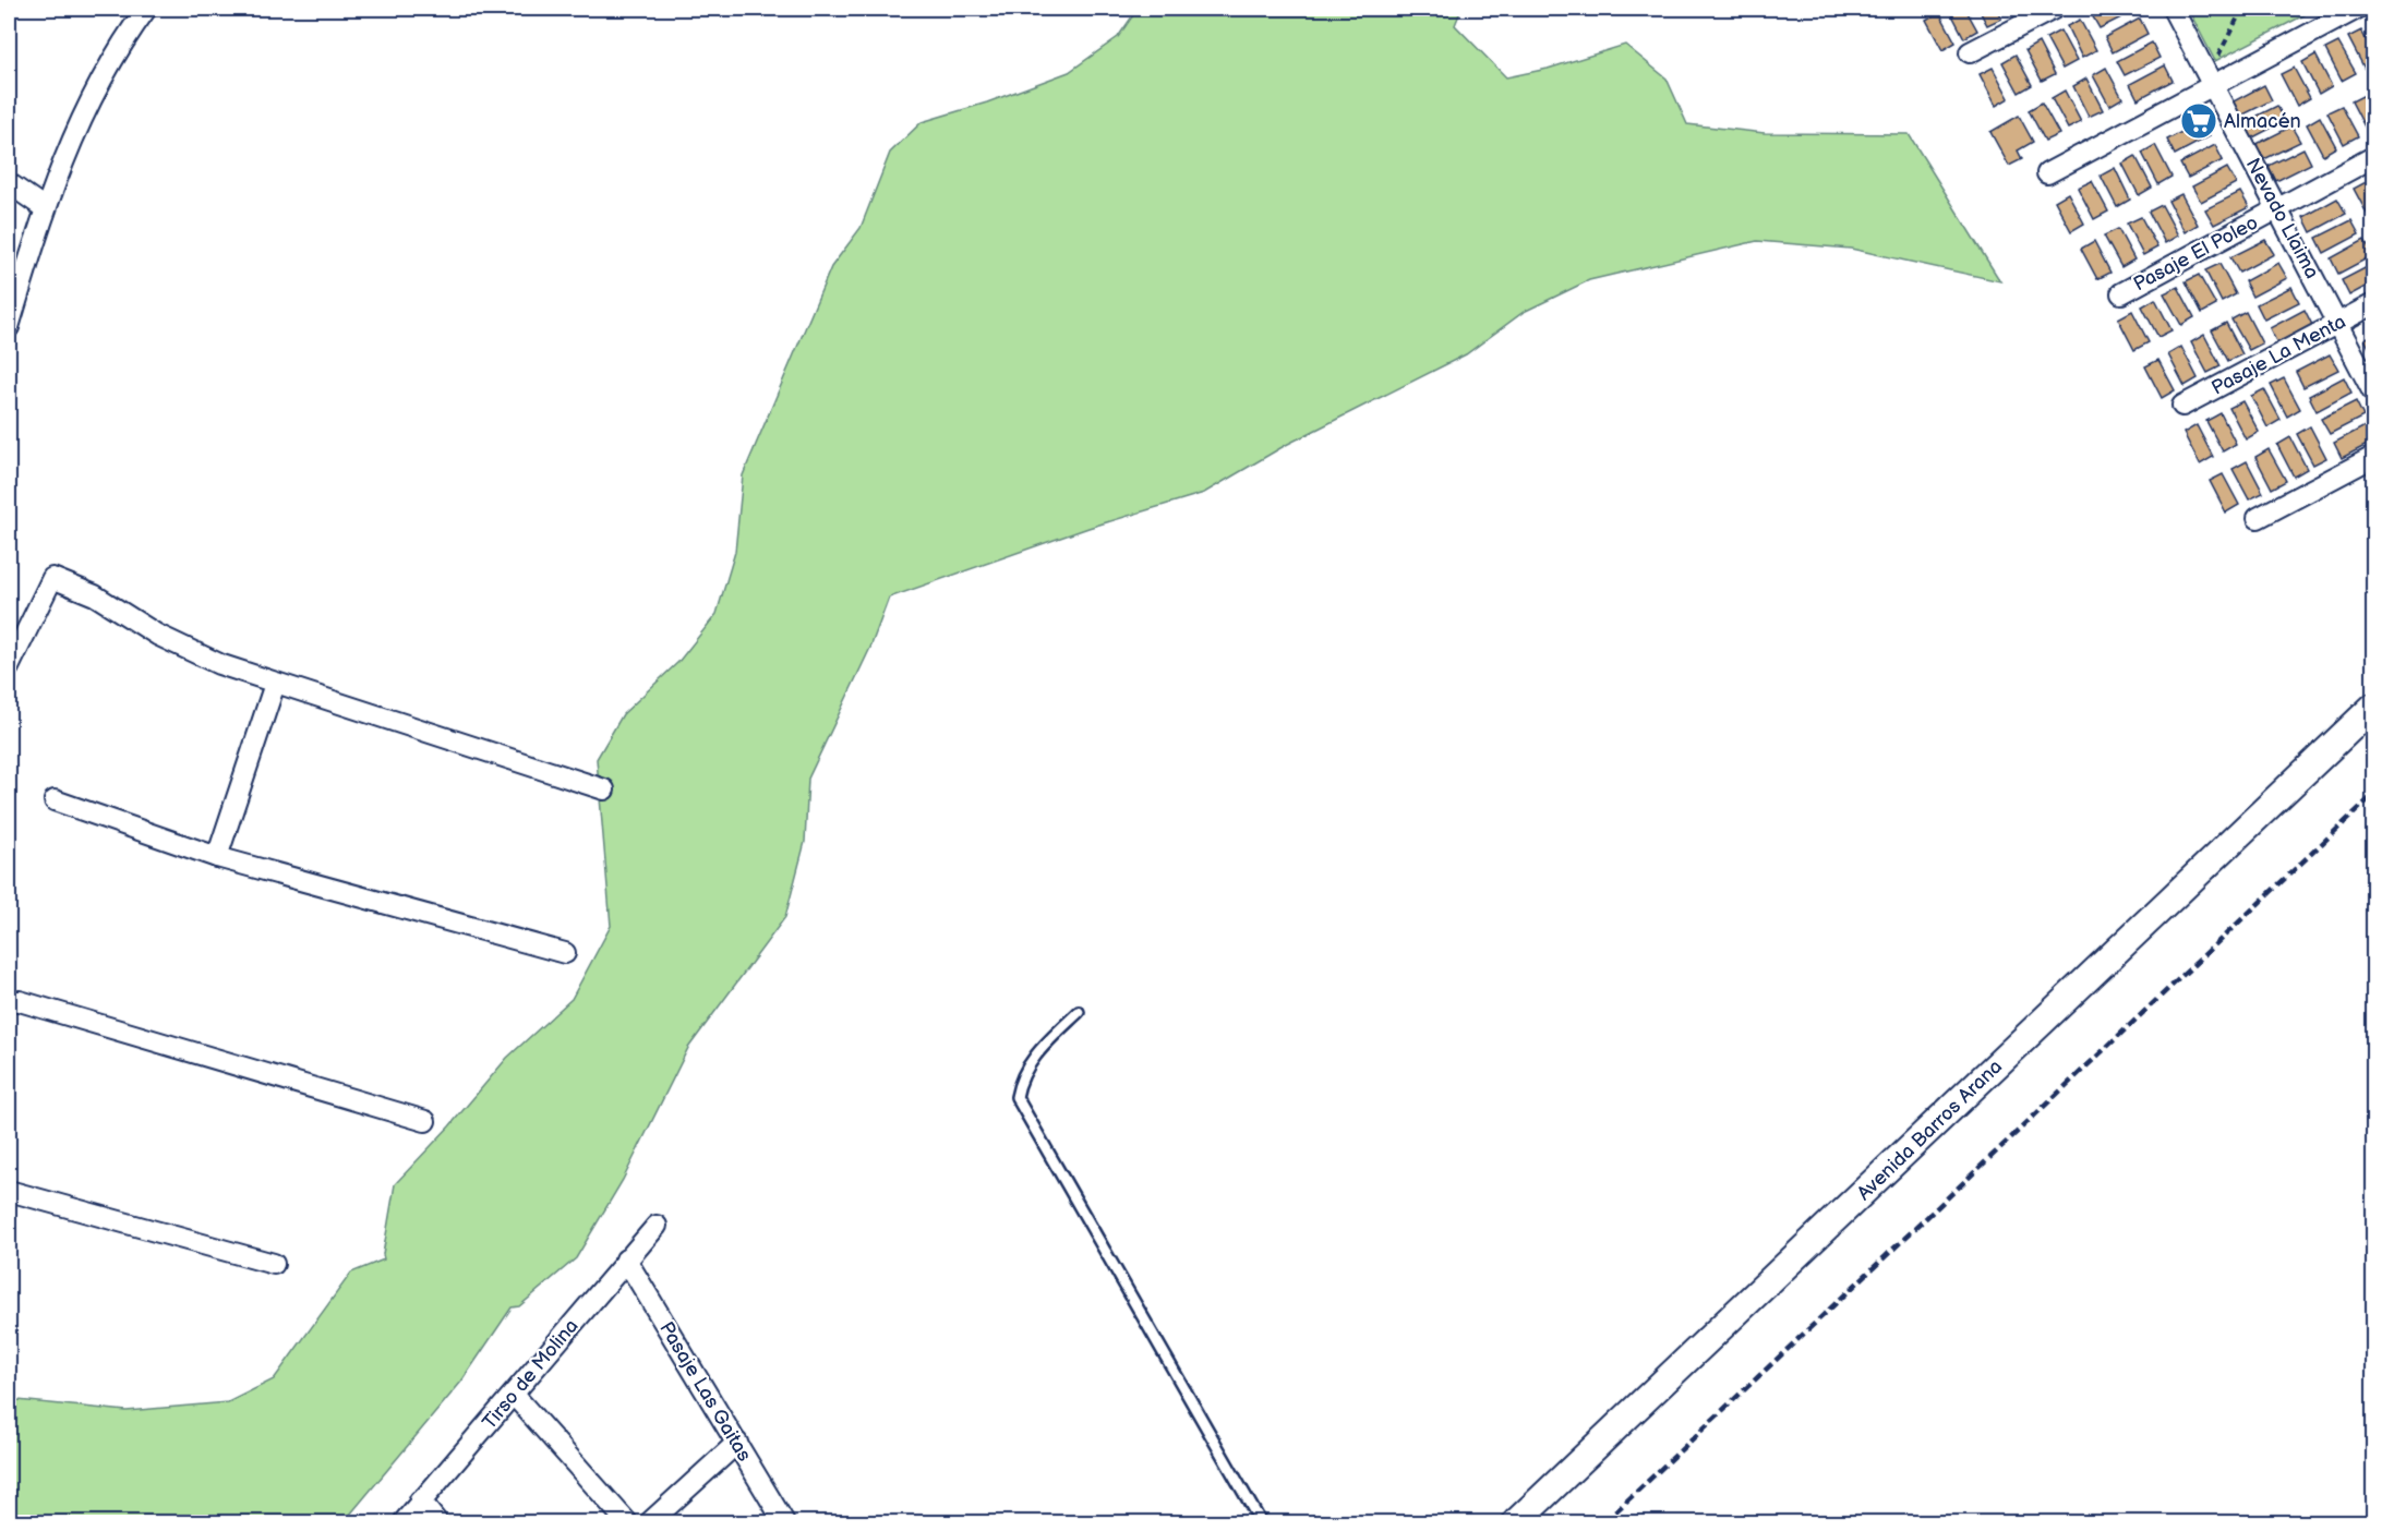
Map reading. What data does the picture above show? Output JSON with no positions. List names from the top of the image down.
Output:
{
  "streets": {
    "main road": ["Avenida Barros Arana"],
    "street": [
      "Nevado Llaima",
      "Pasaje El Poleo",
      "Pasaje La Menta",
      "Tirso de Molina",
      "Pasaje Las Gaitas"
    ]
  },
  "crossings": [
    ["Nevado Llaima", "Pasaje El Poleo"],
    ["Nevado Llaima", "Pasaje La Menta"],
    ["Tirso de Molina", "Pasaje Las Gaitas"]
  ],
  "places": {
    "supermarket": ["Almacén"]
  }
}
